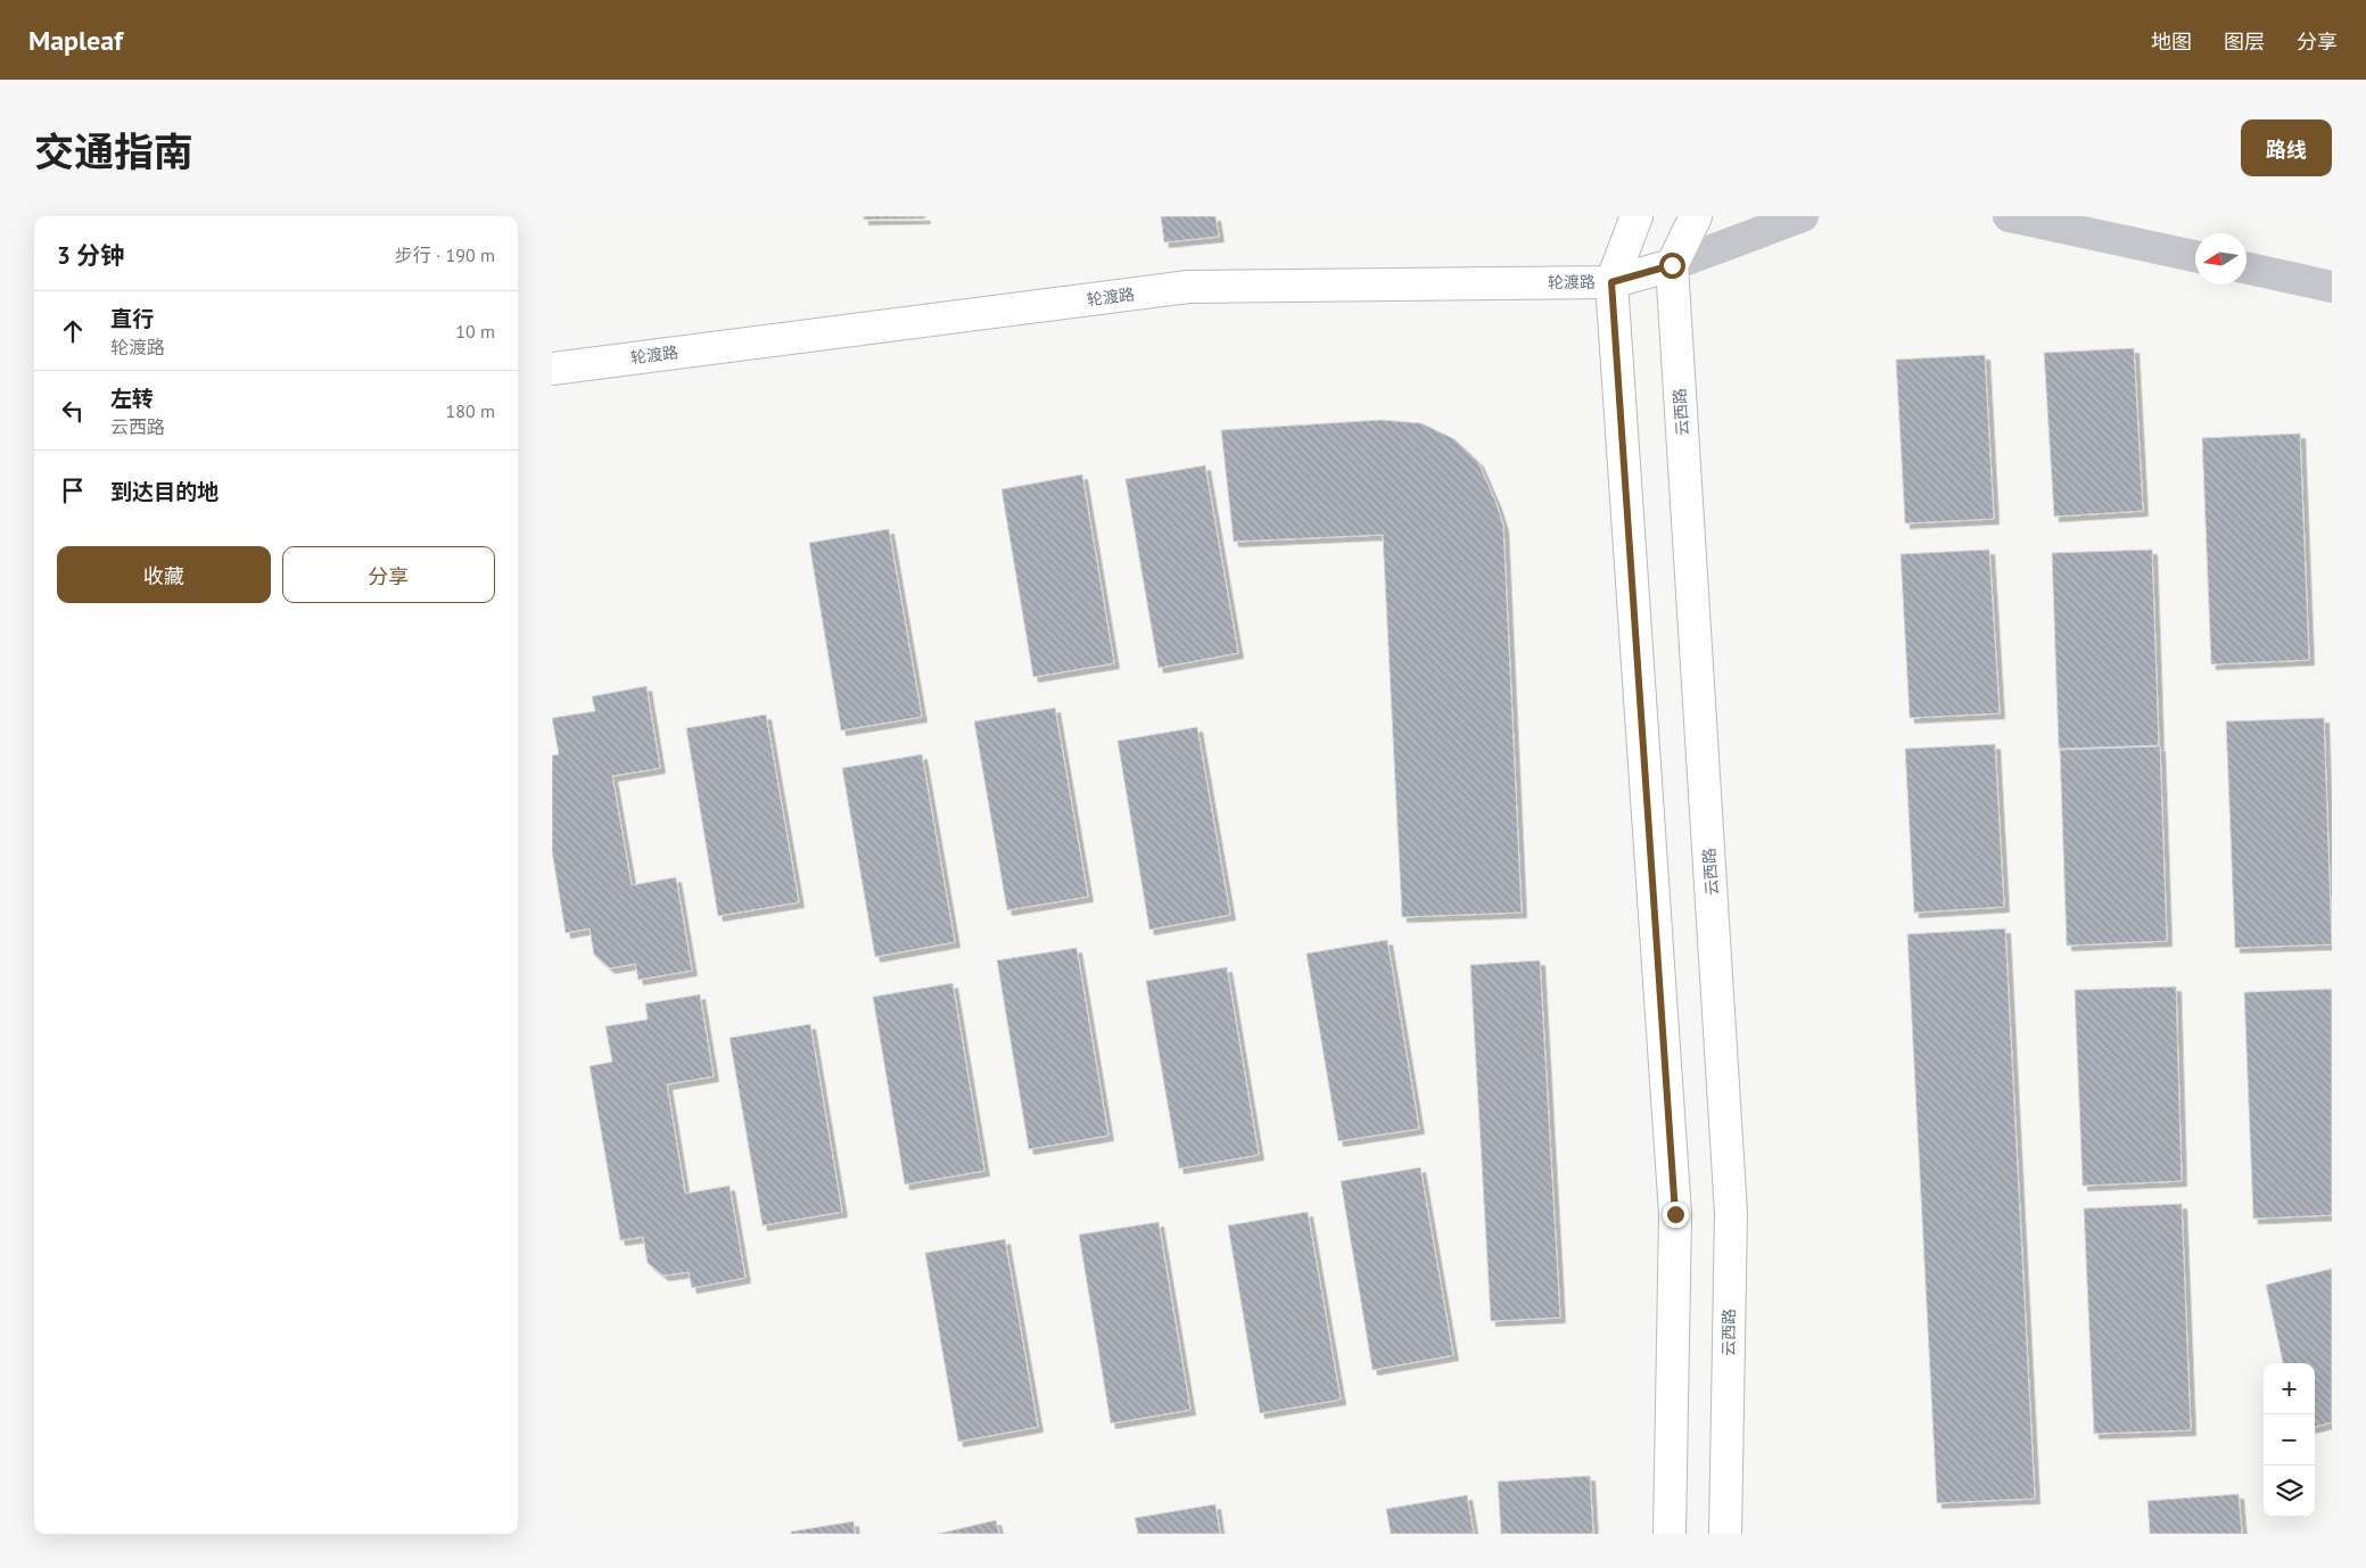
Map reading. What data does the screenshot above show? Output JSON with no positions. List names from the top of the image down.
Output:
{
  "streets": {
    "main road": ["轮渡路", "云西路"]
  },
  "crossings": [
    ["轮渡路", "云西路"]
  ],
  "north": "left",
  "page": {
    "header": "Mapleaf",
    "nav": ["地图", "图层", "分享"],
    "title": "交通指南",
    "buttons": [
      "路线",
      ["收藏", "分享"]
    ],
    "heading": ["3 分钟", "步行 · 190 m"],
    "list": [
      ["直行", "轮渡路", "10 m"],
      ["左转", "云西路", "180 m"],
      "到达目的地"
    ],
    "map_buttons": ["+", "−"]
  }
}
